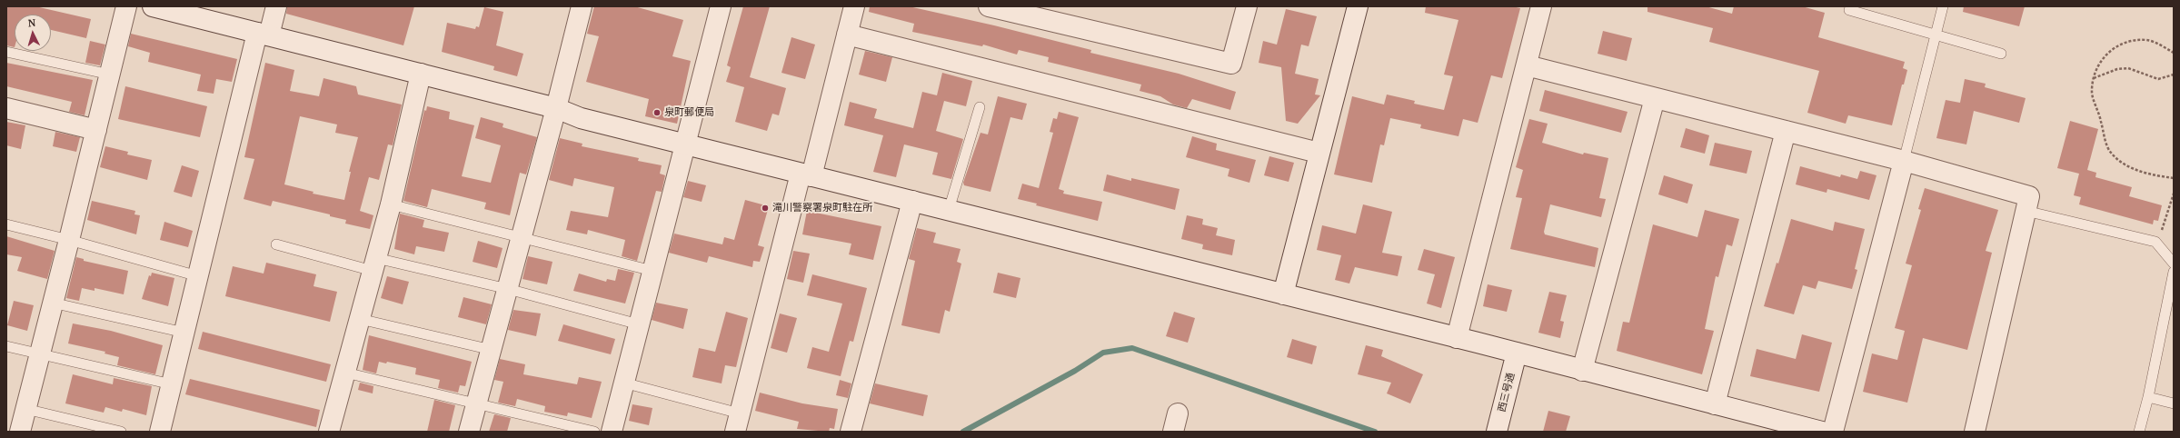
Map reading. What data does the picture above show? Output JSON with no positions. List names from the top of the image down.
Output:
{
  "streets": {
    "street": ["西三号通"]
  },
  "places": ["泉町郵便局", "滝川警察署泉町駐在所"],
  "north": "top"
}
